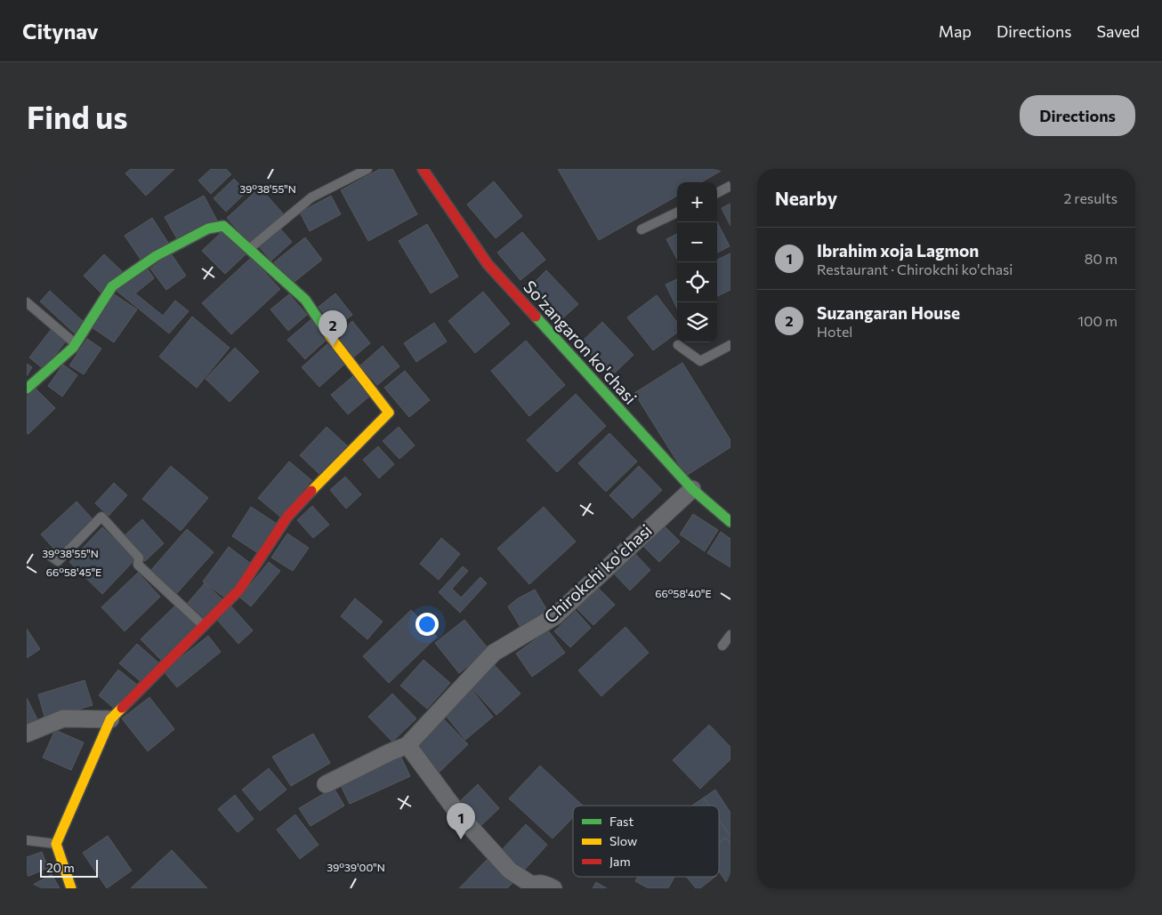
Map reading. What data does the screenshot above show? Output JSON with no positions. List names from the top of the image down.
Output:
{
  "streets": {
    "street": ["So'zangaron ko'chasi", "Chirokchi ko'chasi"]
  },
  "crossings": [
    ["So'zangaron ko'chasi", "Chirokchi ko'chasi"]
  ],
  "legend": ["Fast", "Slow", "Jam"],
  "scale_bar": "20 m",
  "page": {
    "header": "Citynav",
    "nav": ["Map", "Directions", "Saved"],
    "buttons": "Directions",
    "title": "Find us",
    "heading": ["Nearby", "2 results"],
    "map_buttons": ["+", "−"],
    "list": [
      {
        "mark": "1",
        "name": "Ibrahim xoja Lagmon",
        "note": "Restaurant · Chirokchi ko'chasi",
        "value": "80 m"
      },
      {
        "mark": "2",
        "name": "Suzangaran House",
        "note": "Hotel",
        "value": "100 m"
      }
    ],
    "pins": ["2", "1"],
    "scale": "20 m"
  },
  "coordinates": [
    "39°38'55\"N",
    "66°58'45\"E",
    "66°58'40\"E",
    "39°39'00\"N"
  ]
}
